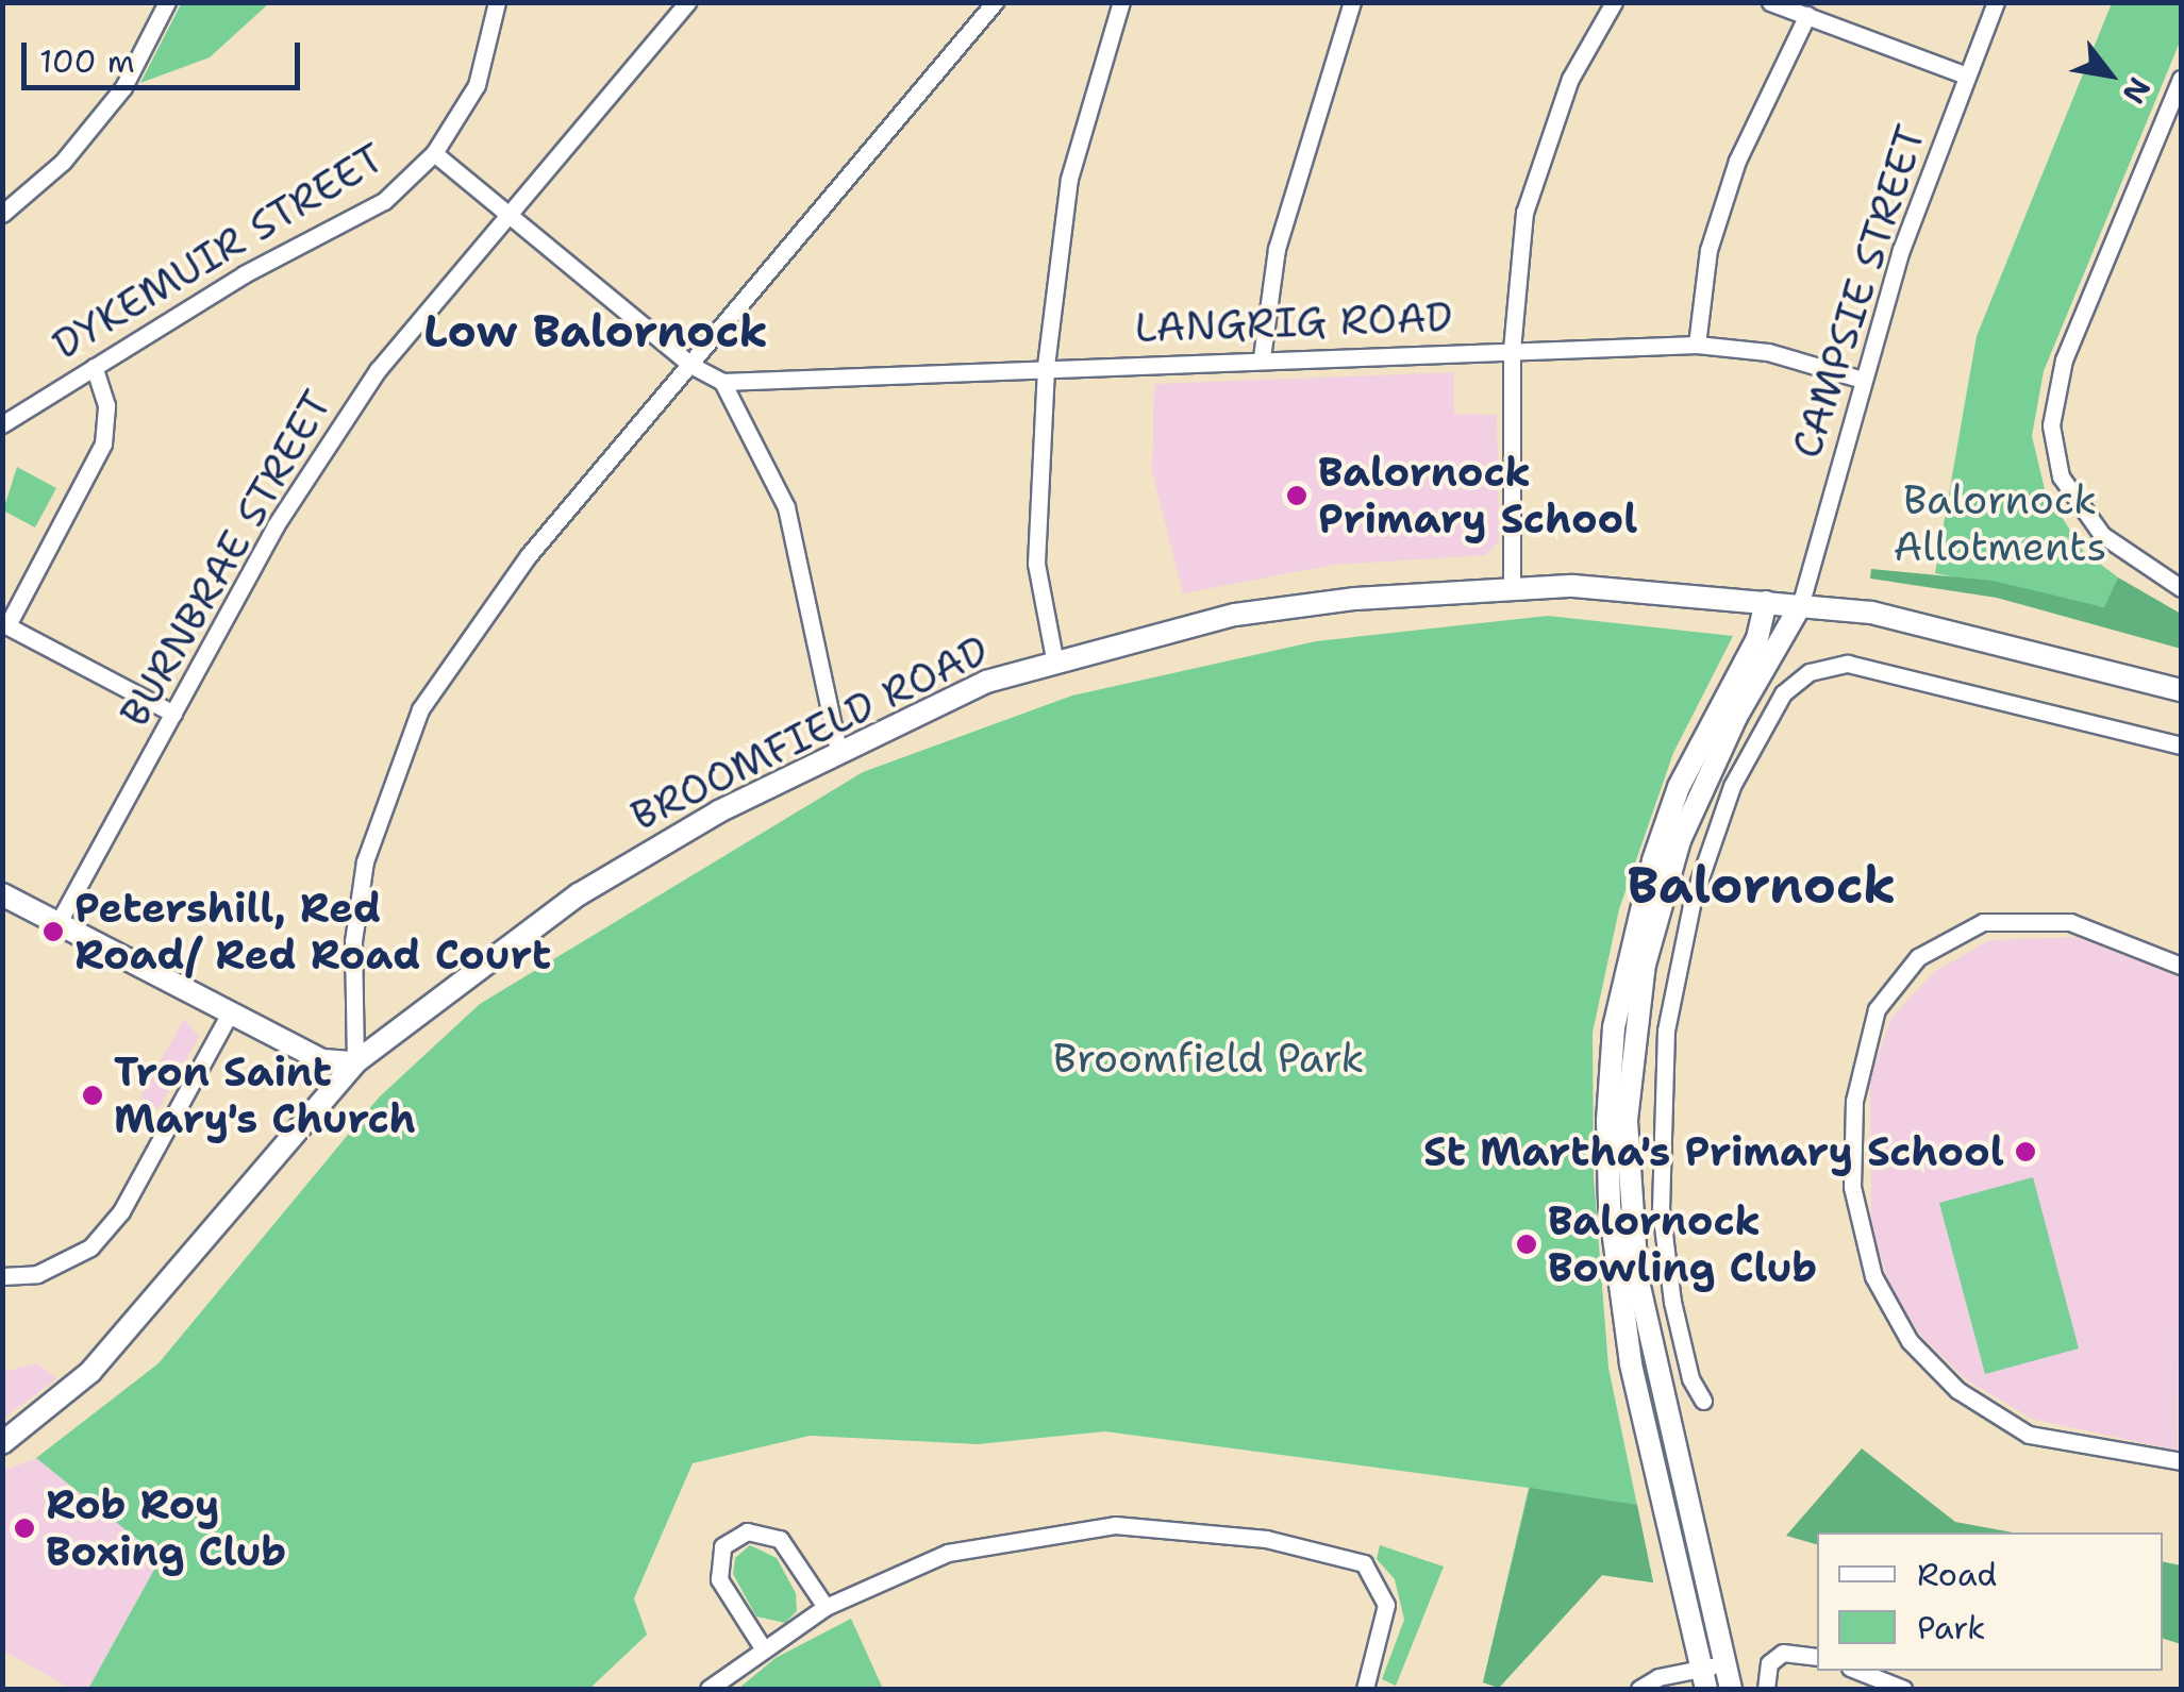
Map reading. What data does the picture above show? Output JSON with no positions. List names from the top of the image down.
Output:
{
  "streets": {
    "street": [
      "DYKEMUIR STREET",
      "CAMPSIE STREET",
      "LANGRIG ROAD",
      "BURNBRAE STREET",
      "BROOMFIELD ROAD"
    ]
  },
  "crossings": [
    ["CAMPSIE STREET", "LANGRIG ROAD"],
    ["CAMPSIE STREET", "BROOMFIELD ROAD"]
  ],
  "districts": ["Low Balornock", "Balornock"],
  "parks": ["Balornock Allotments", "Broomfield Park"],
  "places": [
    "Balornock Primary School",
    "Petershill, Red Road/ Red Road Court",
    "Tron Saint Mary's Church",
    "St Martha's Primary School",
    "Balornock Bowling Club",
    "Rob Roy Boxing Club"
  ],
  "legend": ["Road", "Park"],
  "scale_bar": "100 m",
  "north": "bottom right"
}
